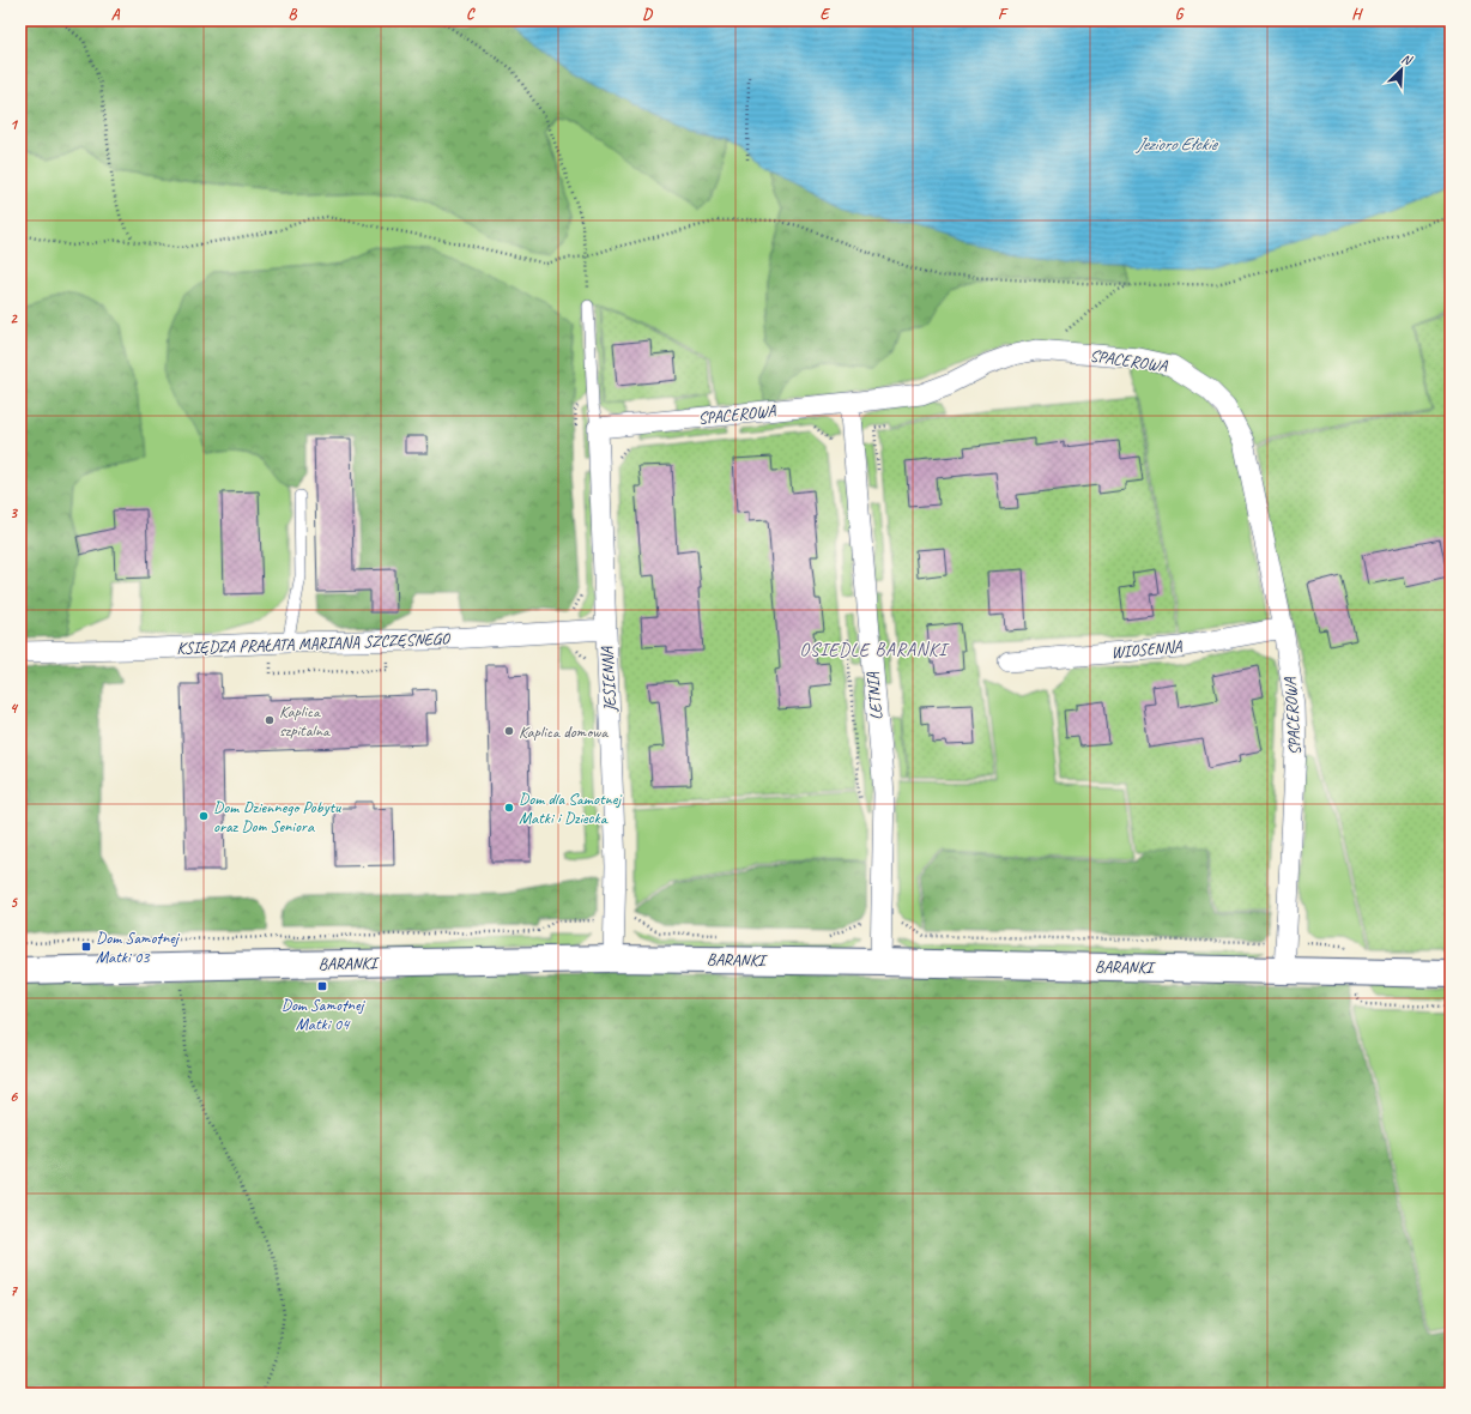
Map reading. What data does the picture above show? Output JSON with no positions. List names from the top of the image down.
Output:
{
  "streets": {
    "street": [
      "SPACEROWA",
      "KSIĘDZA PRAŁATA MARIANA SZCZĘSNEGO",
      "WIOSENNA",
      "JESIENNA",
      "LETNIA",
      "BARANKI"
    ]
  },
  "crossings": [
    ["SPACEROWA", "WIOSENNA"],
    ["SPACEROWA", "JESIENNA"],
    ["SPACEROWA", "LETNIA"],
    ["SPACEROWA", "BARANKI"],
    ["KSIĘDZA PRAŁATA MARIANA SZCZĘSNEGO", "JESIENNA"],
    ["JESIENNA", "BARANKI"],
    ["LETNIA", "BARANKI"]
  ],
  "districts": ["OSIEDLE BARANKI"],
  "water": ["Jezioro Ełckie"],
  "places": {
    "other": [
      "Kaplica szpitalna",
      "Kaplica domowa",
      "Dom dla Samotnej Matki i Dziecka",
      "Dom Dziennego Pobytu oraz Dom Seniora"
    ],
    "transit": ["Dom Samotnej Matki 03", "Dom Samotnej Matki 04"]
  },
  "north": "top right",
  "grid": {
    "columns": [
      "A",
      "B",
      "C",
      "D",
      "E",
      "F",
      "G",
      "H"
    ],
    "rows": [
      "1",
      "2",
      "3",
      "4",
      "5",
      "6",
      "7"
    ]
  }
}
